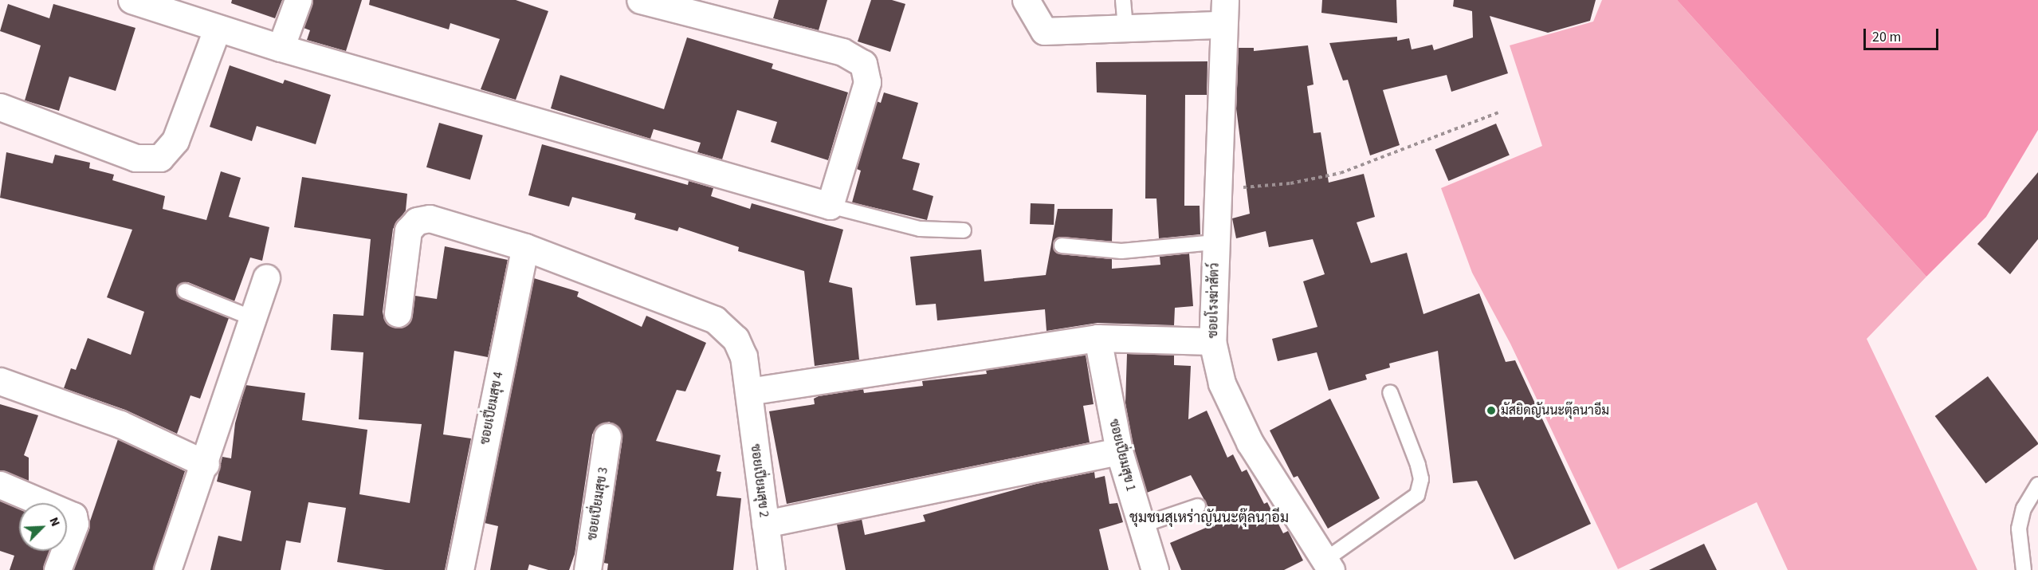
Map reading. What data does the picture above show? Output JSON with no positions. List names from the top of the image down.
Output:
{
  "streets": {
    "street": [
      "ซอยโรงฆ่าสัตว์",
      "ซอยเปี่ยมสุข 4",
      "ซอยเปี่ยมสุข 1",
      "ซอยเปี่ยมสุข 2",
      "ซอยเปี่ยมสุข 3"
    ]
  },
  "crossings": [
    ["ซอยเปี่ยมสุข 4", "ซอยเปี่ยมสุข 2"]
  ],
  "districts": ["ชุมชนสุเหร่าญันนะตุ๊ลนาอีม"],
  "places": ["มัสยิดญันนะตุ๊ลนาอีม"],
  "scale_bar": "20 m",
  "north": "top right"
}
